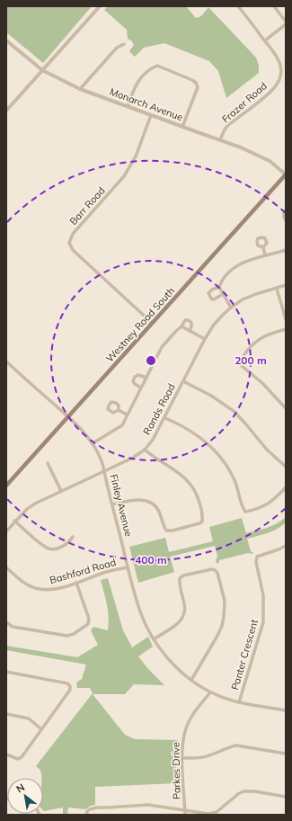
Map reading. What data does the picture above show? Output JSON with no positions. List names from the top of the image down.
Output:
{
  "streets": {
    "main road": ["Westney Road South"],
    "street": [
      "Frazer Road",
      "Monarch Avenue",
      "Barr Road",
      "Rands Road",
      "Finley Avenue",
      "Bashford Road",
      "Panter Crescent",
      "Parkes Drive"
    ]
  },
  "crossings": [
    ["Frazer Road", "Monarch Avenue"],
    ["Monarch Avenue", "Barr Road"],
    ["Monarch Avenue", "Westney Road South"],
    ["Barr Road", "Westney Road South"],
    ["Westney Road South", "Finley Avenue"],
    ["Rands Road", "Finley Avenue"],
    ["Finley Avenue", "Bashford Road"],
    ["Finley Avenue", "Panter Crescent"],
    ["Finley Avenue", "Parkes Drive"]
  ],
  "north": "top left",
  "rings": ["200 m", "400 m"]
}
